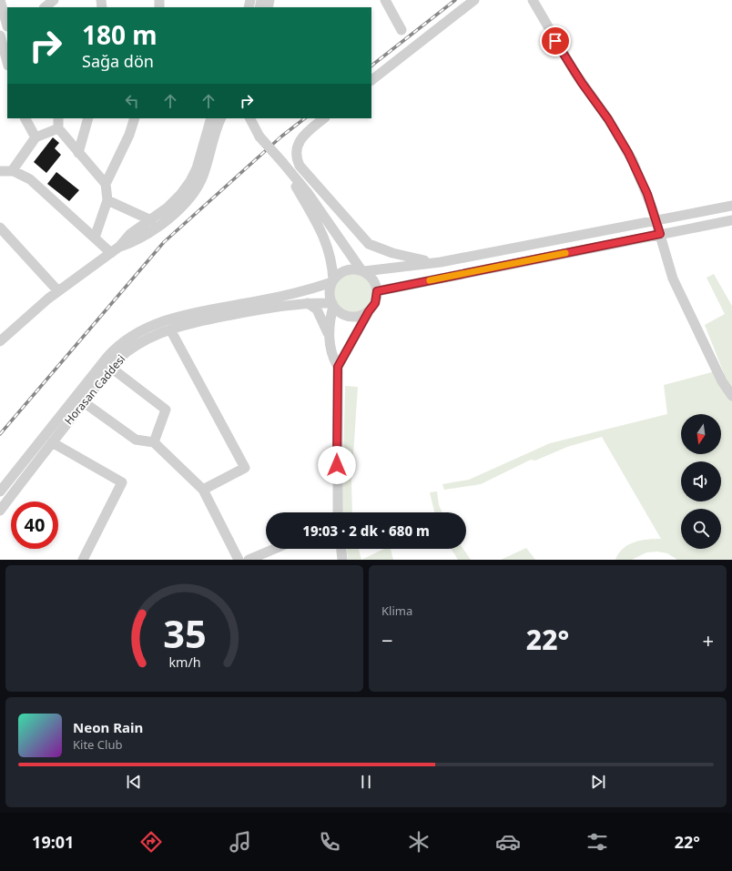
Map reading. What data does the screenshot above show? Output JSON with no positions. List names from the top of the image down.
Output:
{
  "streets": {
    "street": ["Horasan Caddesi"]
  },
  "north": "bottom",
  "page": {
    "turn": ["180 m", "Sağa dön"],
    "limit": "40",
    "trip": "19:03 · 2 dk · 680 m",
    "tile": "Klima",
    "heat": ["−", "22°", "+"],
    "song": ["Neon Rain", "Kite Club"],
    "tabs": ["19:01", "22°"],
    "gauge": ["35", "km/h"]
  }
}
